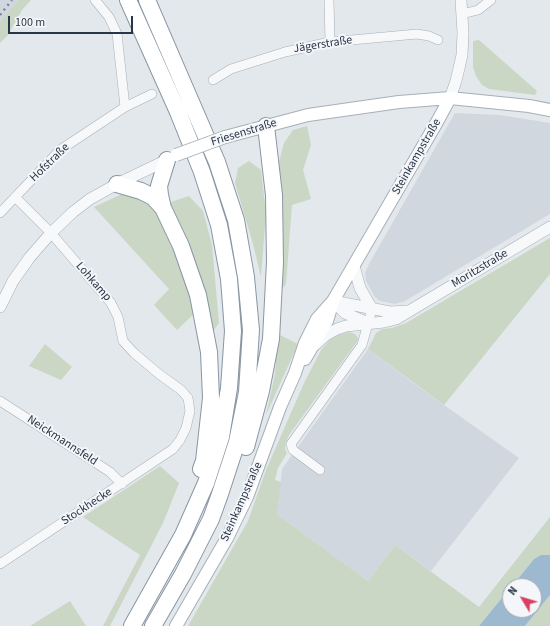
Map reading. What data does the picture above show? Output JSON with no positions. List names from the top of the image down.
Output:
{
  "streets": {
    "main road": ["Friesenstraße", "Steinkampstraße"],
    "street": [
      "Jägerstraße",
      "Hofstraße",
      "Moritzstraße",
      "Lohkamp",
      "Neickmannsfeld",
      "Stockhecke"
    ]
  },
  "crossings": [
    ["Friesenstraße", "Steinkampstraße"],
    ["Friesenstraße", "Lohkamp"],
    ["Steinkampstraße", "Moritzstraße"],
    ["Hofstraße", "Lohkamp"],
    ["Lohkamp", "Stockhecke"],
    ["Neickmannsfeld", "Stockhecke"]
  ],
  "scale_bar": "100 m",
  "north": "top left"
}
